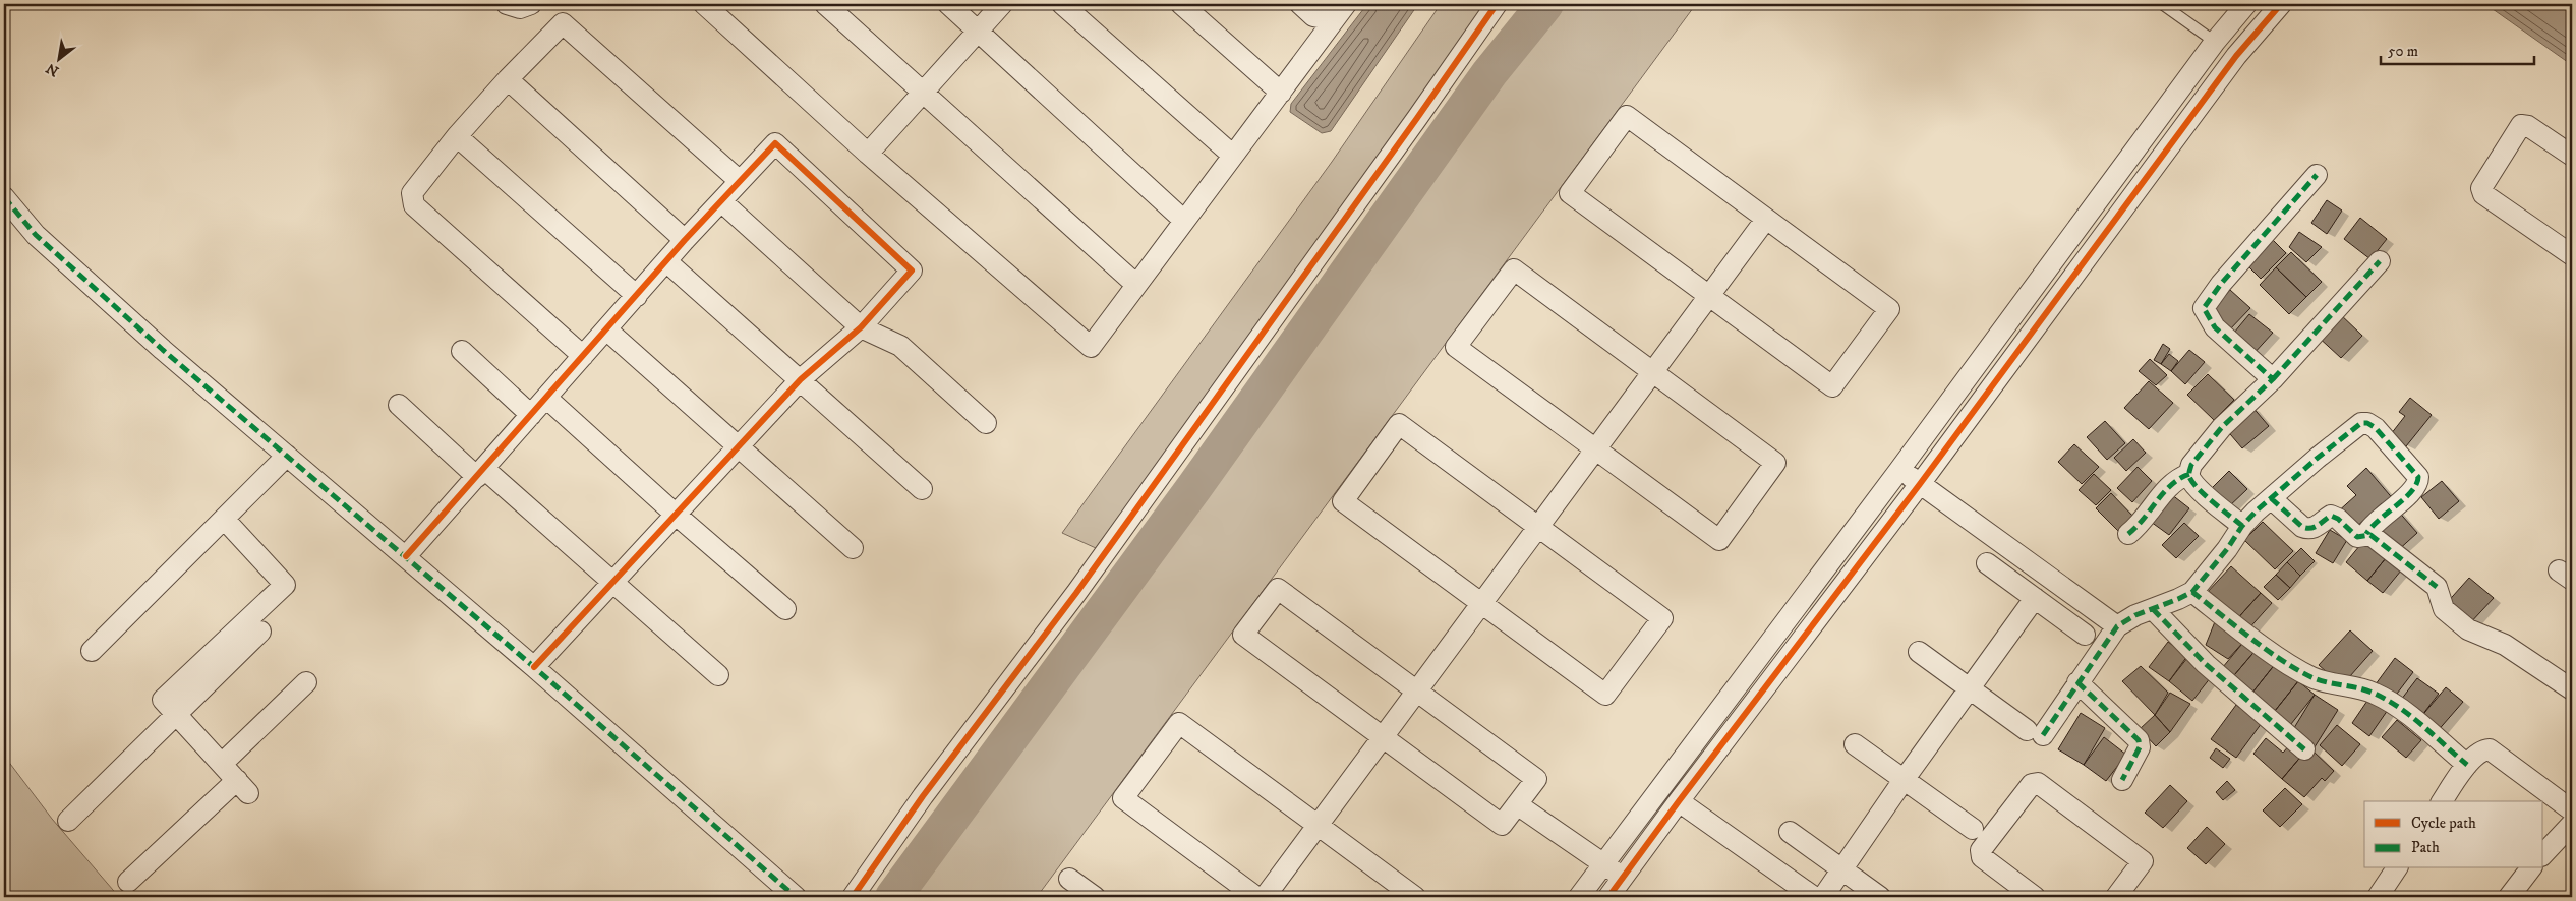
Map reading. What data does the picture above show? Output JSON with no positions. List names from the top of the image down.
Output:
{
  "legend": ["Cycle path", "Path"],
  "scale_bar": "50 m",
  "north": "bottom left"
}
